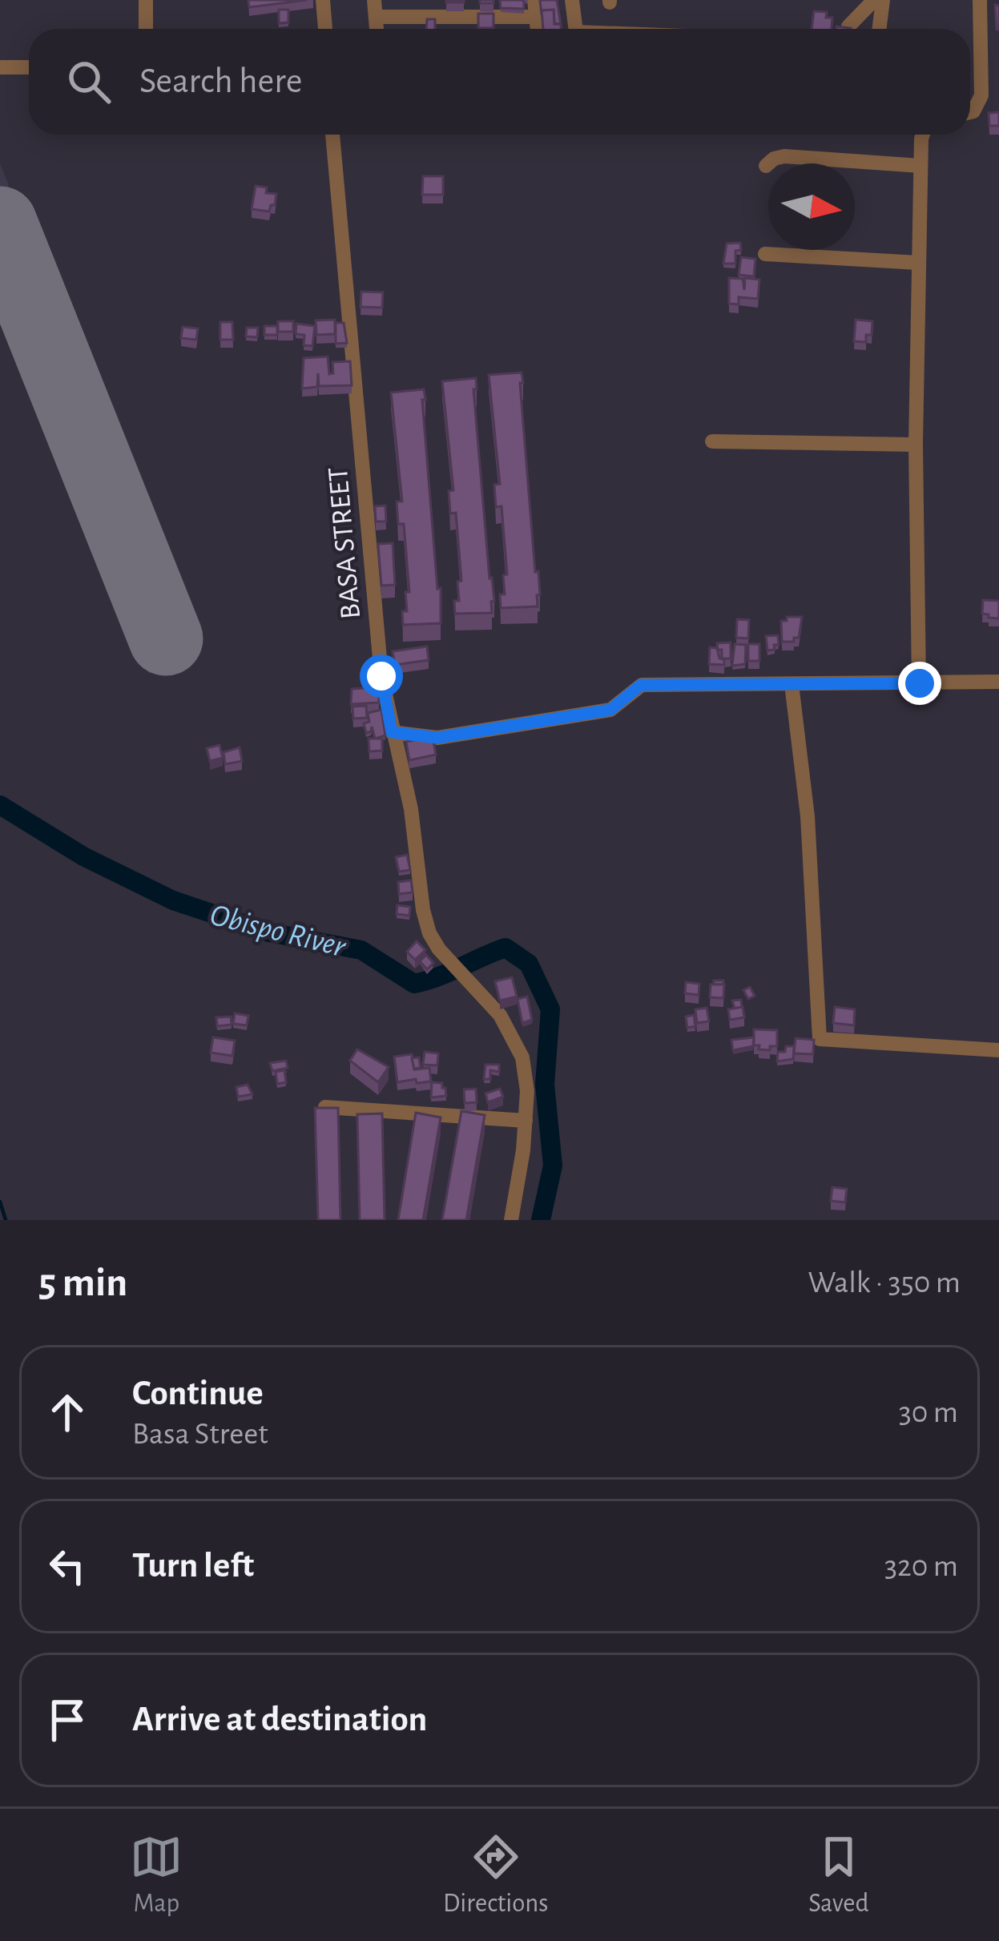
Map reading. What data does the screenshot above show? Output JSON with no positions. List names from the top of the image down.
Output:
{
  "streets": {
    "street": ["BASA STREET"]
  },
  "water": ["Obispo River"],
  "north": "right",
  "page": {
    "search": "Search here",
    "heading": ["5 min", "Walk · 350 m"],
    "list": [
      ["Continue", "Basa Street", "30 m"],
      ["Turn left", "320 m"],
      "Arrive at destination"
    ],
    "nav": ["Map", "Directions", "Saved"]
  }
}
